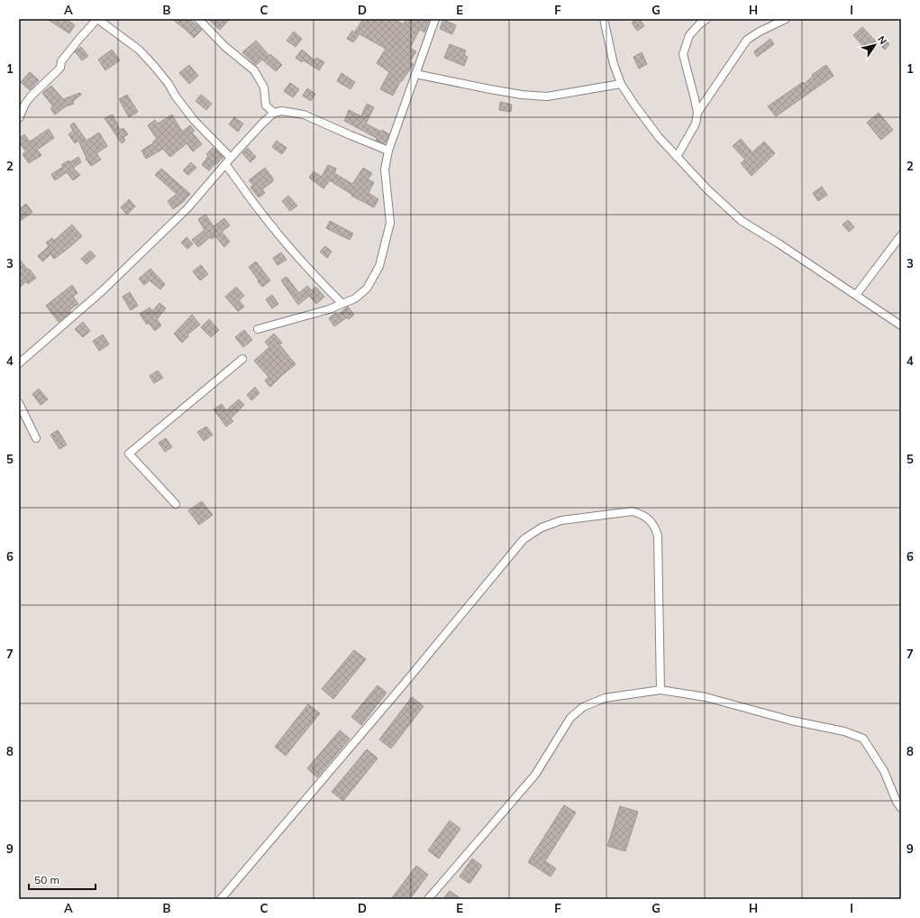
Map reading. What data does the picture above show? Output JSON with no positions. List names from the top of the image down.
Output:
{
  "scale_bar": "50 m",
  "north": "top right",
  "grid": {
    "columns": [
      "A",
      "B",
      "C",
      "D",
      "E",
      "F",
      "G",
      "H",
      "I"
    ],
    "rows": [
      "1",
      "2",
      "3",
      "4",
      "5",
      "6",
      "7",
      "8",
      "9"
    ]
  }
}
